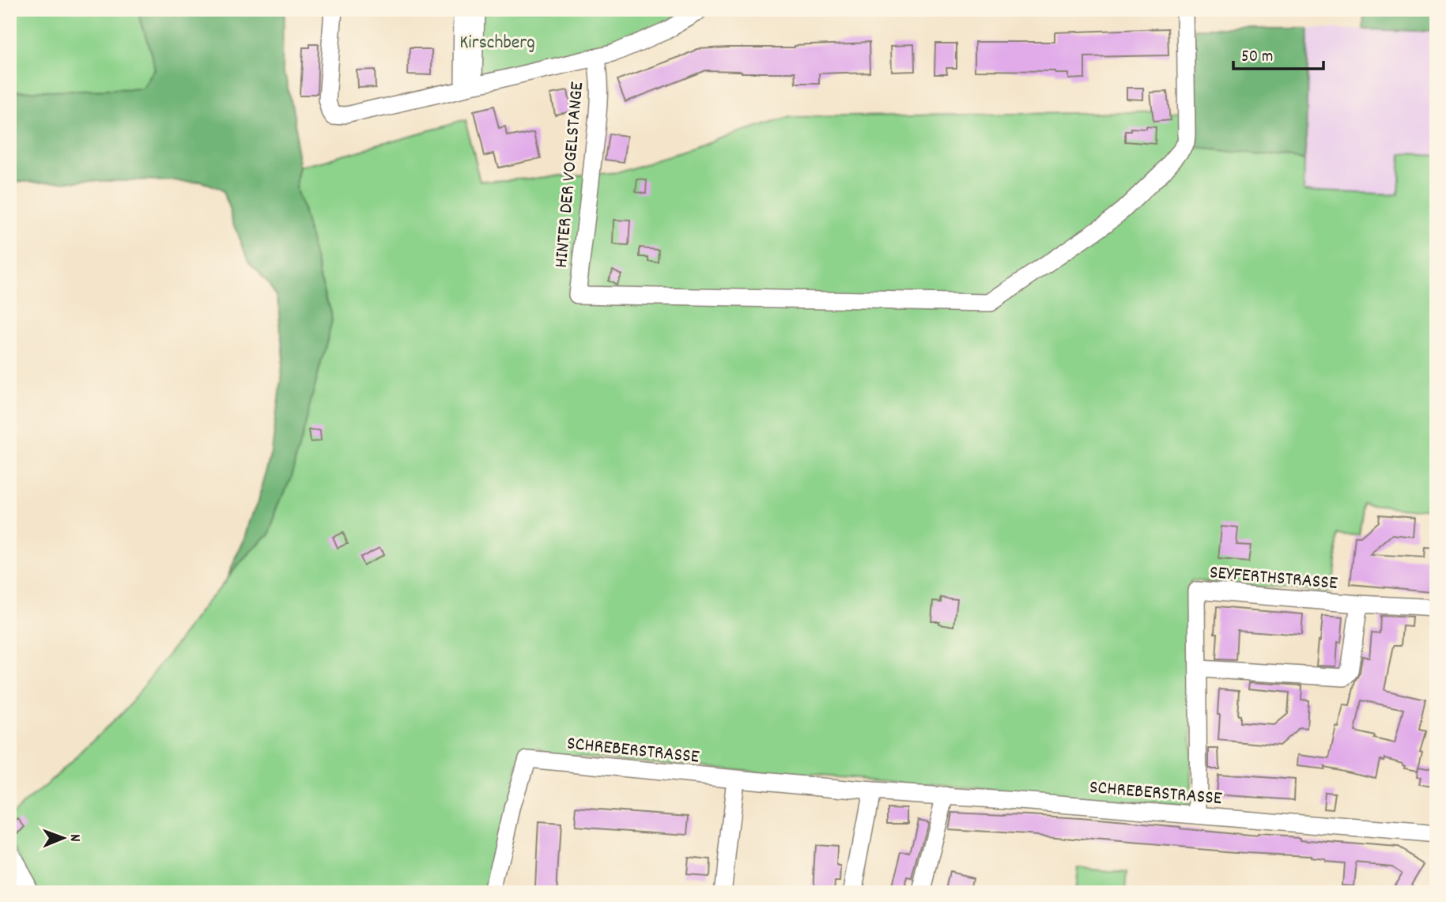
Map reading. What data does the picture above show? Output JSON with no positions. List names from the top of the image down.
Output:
{
  "streets": {
    "street": ["HINTER DER VOGELSTANGE", "SEYFERTHSTRASSE", "SCHREBERSTRASSE"]
  },
  "crossings": [
    ["SEYFERTHSTRASSE", "SCHREBERSTRASSE"]
  ],
  "parks": ["Kirschberg"],
  "scale_bar": "50 m",
  "north": "right"
}
